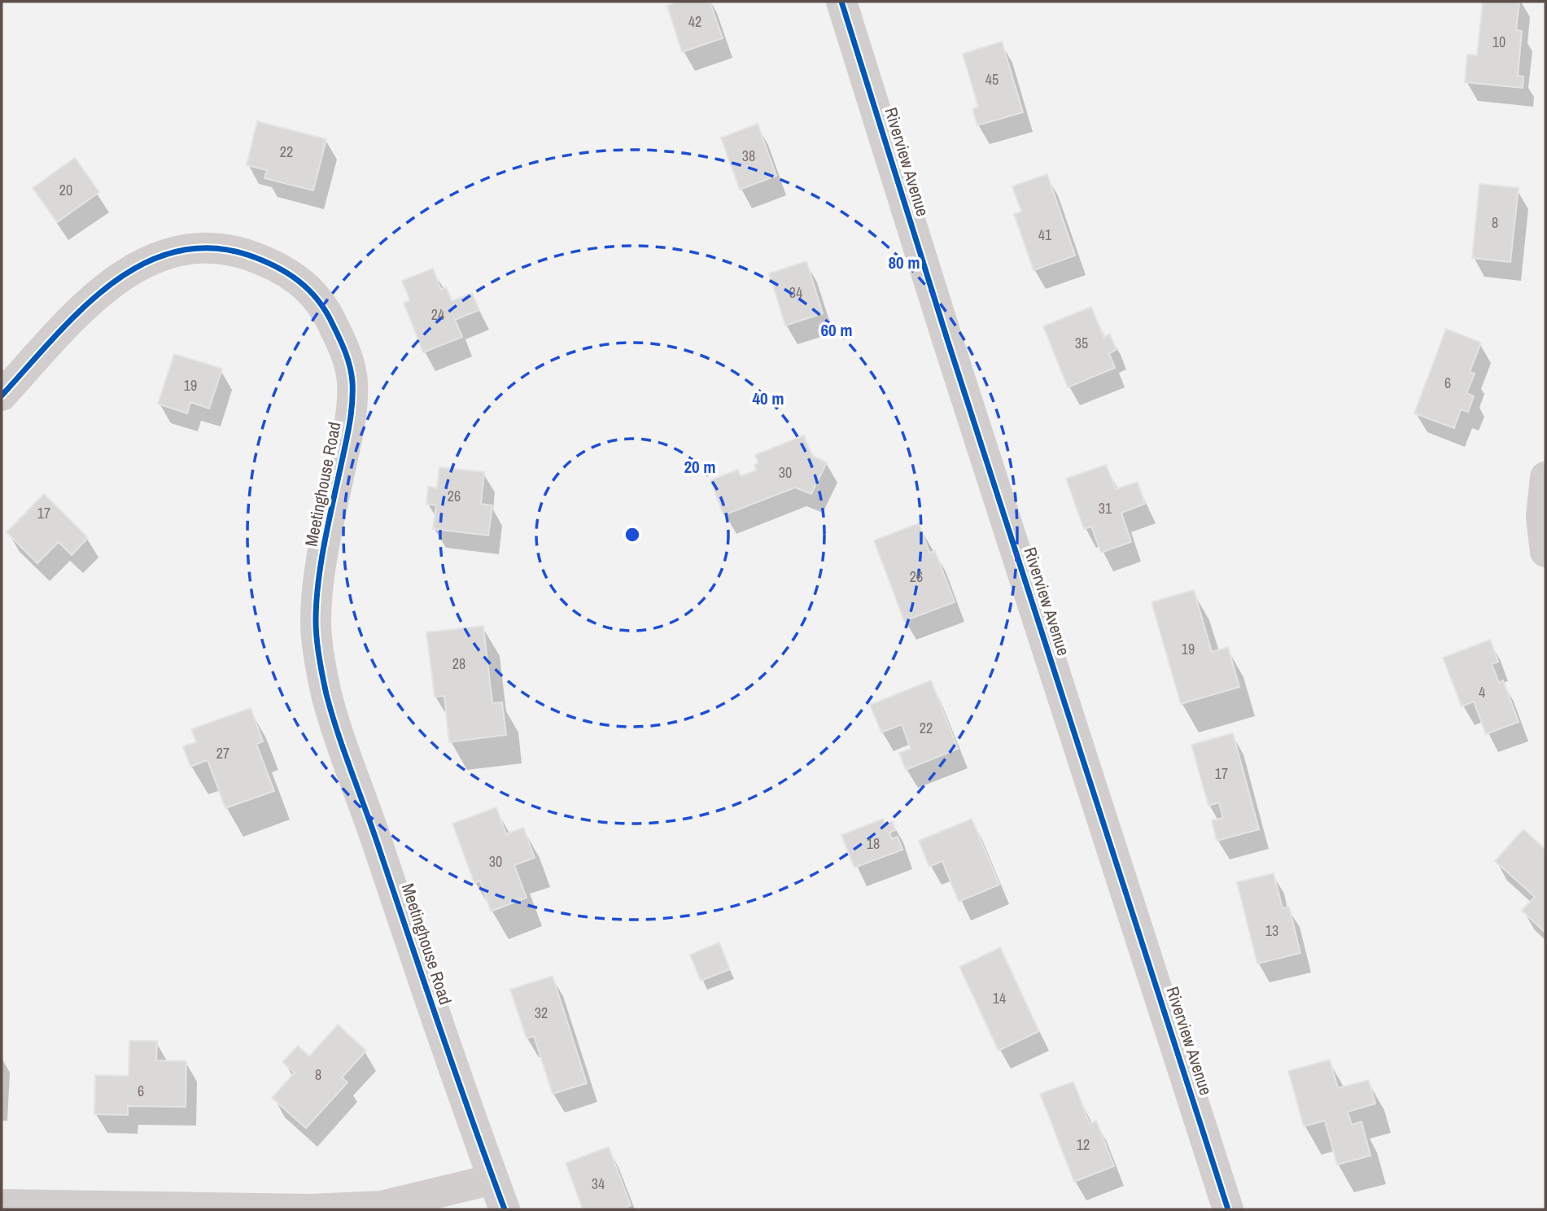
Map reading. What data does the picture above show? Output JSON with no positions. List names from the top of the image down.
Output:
{
  "streets": {
    "street": ["Riverview Avenue", "Meetinghouse Road"]
  },
  "house_numbers": [
    "42",
    "10",
    "45",
    "22",
    "38",
    "20",
    "8",
    "41",
    "34",
    "24",
    "35",
    "6",
    "19",
    "30",
    "26",
    "31",
    "17",
    "26",
    "19",
    "28",
    "4",
    "22",
    "27",
    "17",
    "18",
    "30",
    "13",
    "14",
    "32",
    "8",
    "6",
    "12",
    "34"
  ],
  "rings": [
    "80 m",
    "60 m",
    "40 m",
    "20 m"
  ]
}
